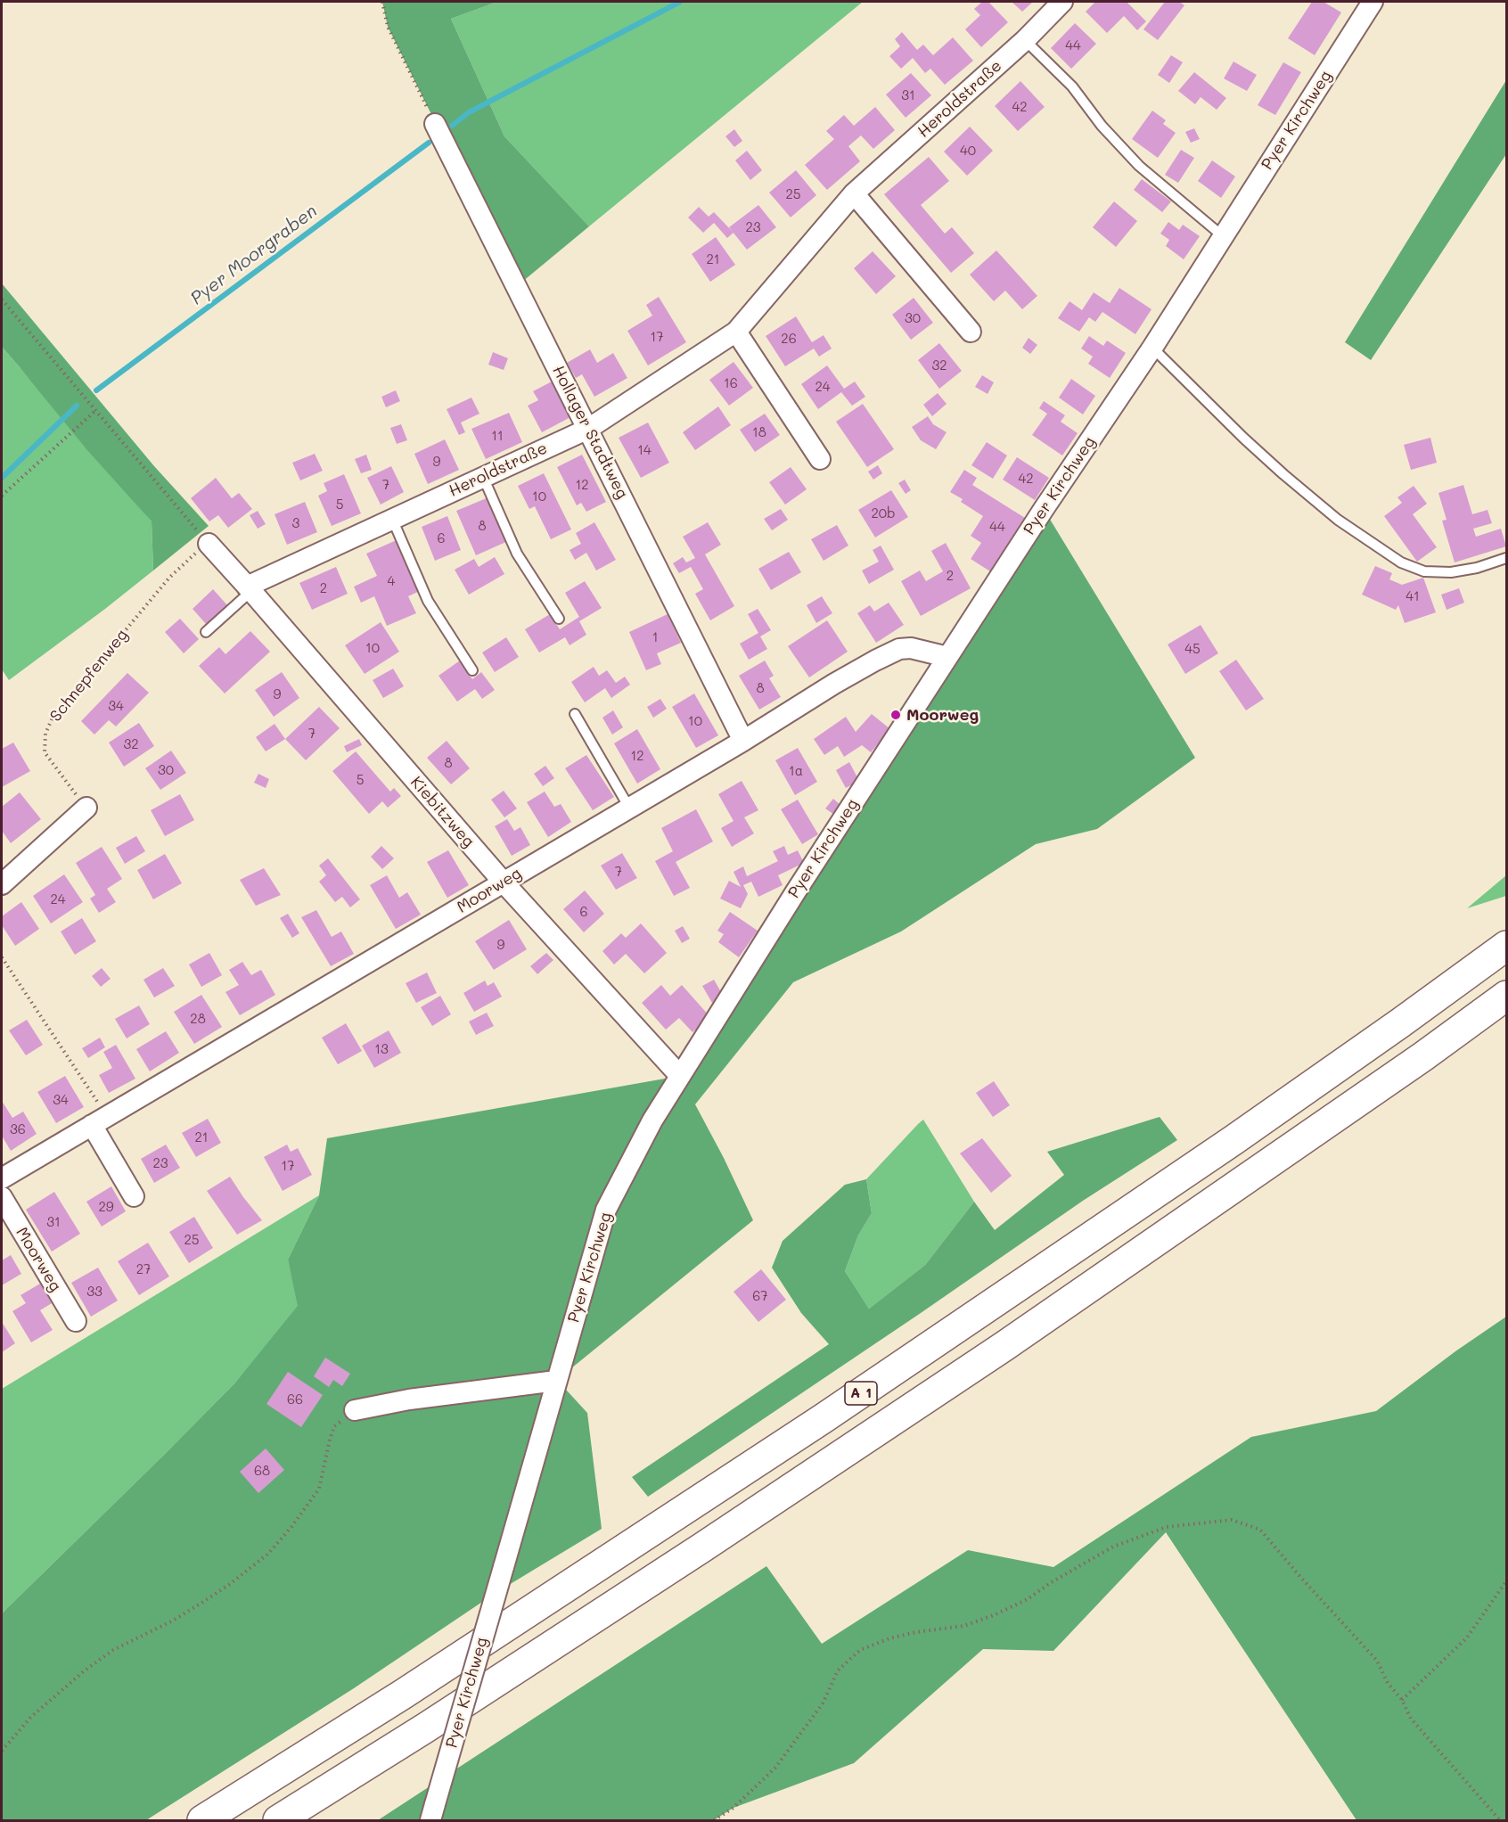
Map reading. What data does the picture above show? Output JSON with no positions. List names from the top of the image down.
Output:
{
  "streets": {
    "highway": ["A 1"],
    "street": [
      "Heroldstraße",
      "Pyer Kirchweg",
      "Hollager Stadtweg",
      "Kiebitzweg",
      "Moorweg"
    ],
    "path": ["Schnepfenweg"]
  },
  "crossings": [
    ["Heroldstraße", "Hollager Stadtweg"],
    ["Heroldstraße", "Kiebitzweg"],
    ["Pyer Kirchweg", "Kiebitzweg"],
    ["Pyer Kirchweg", "Moorweg"],
    ["Hollager Stadtweg", "Moorweg"],
    ["Schnepfenweg", "Kiebitzweg"],
    ["Kiebitzweg", "Moorweg"]
  ],
  "water": ["Pyer Moorgraben"],
  "places": ["Moorweg"],
  "house_numbers": [
    "44",
    "31",
    "42",
    "40",
    "25",
    "23",
    "21",
    "30",
    "17",
    "26",
    "32",
    "16",
    "24",
    "18",
    "11",
    "14",
    "9",
    "42",
    "7",
    "12",
    "10",
    "5",
    "20b",
    "3",
    "8",
    "44",
    "6",
    "2",
    "4",
    "2",
    "41",
    "1",
    "10",
    "45",
    "8",
    "9",
    "34",
    "10",
    "7",
    "32",
    "12",
    "8",
    "30",
    "1a",
    "5",
    "7",
    "24",
    "6",
    "9",
    "28",
    "13",
    "34",
    "36",
    "21",
    "23",
    "17",
    "29",
    "31",
    "25",
    "27",
    "33",
    "67",
    "66",
    "68"
  ]
}
